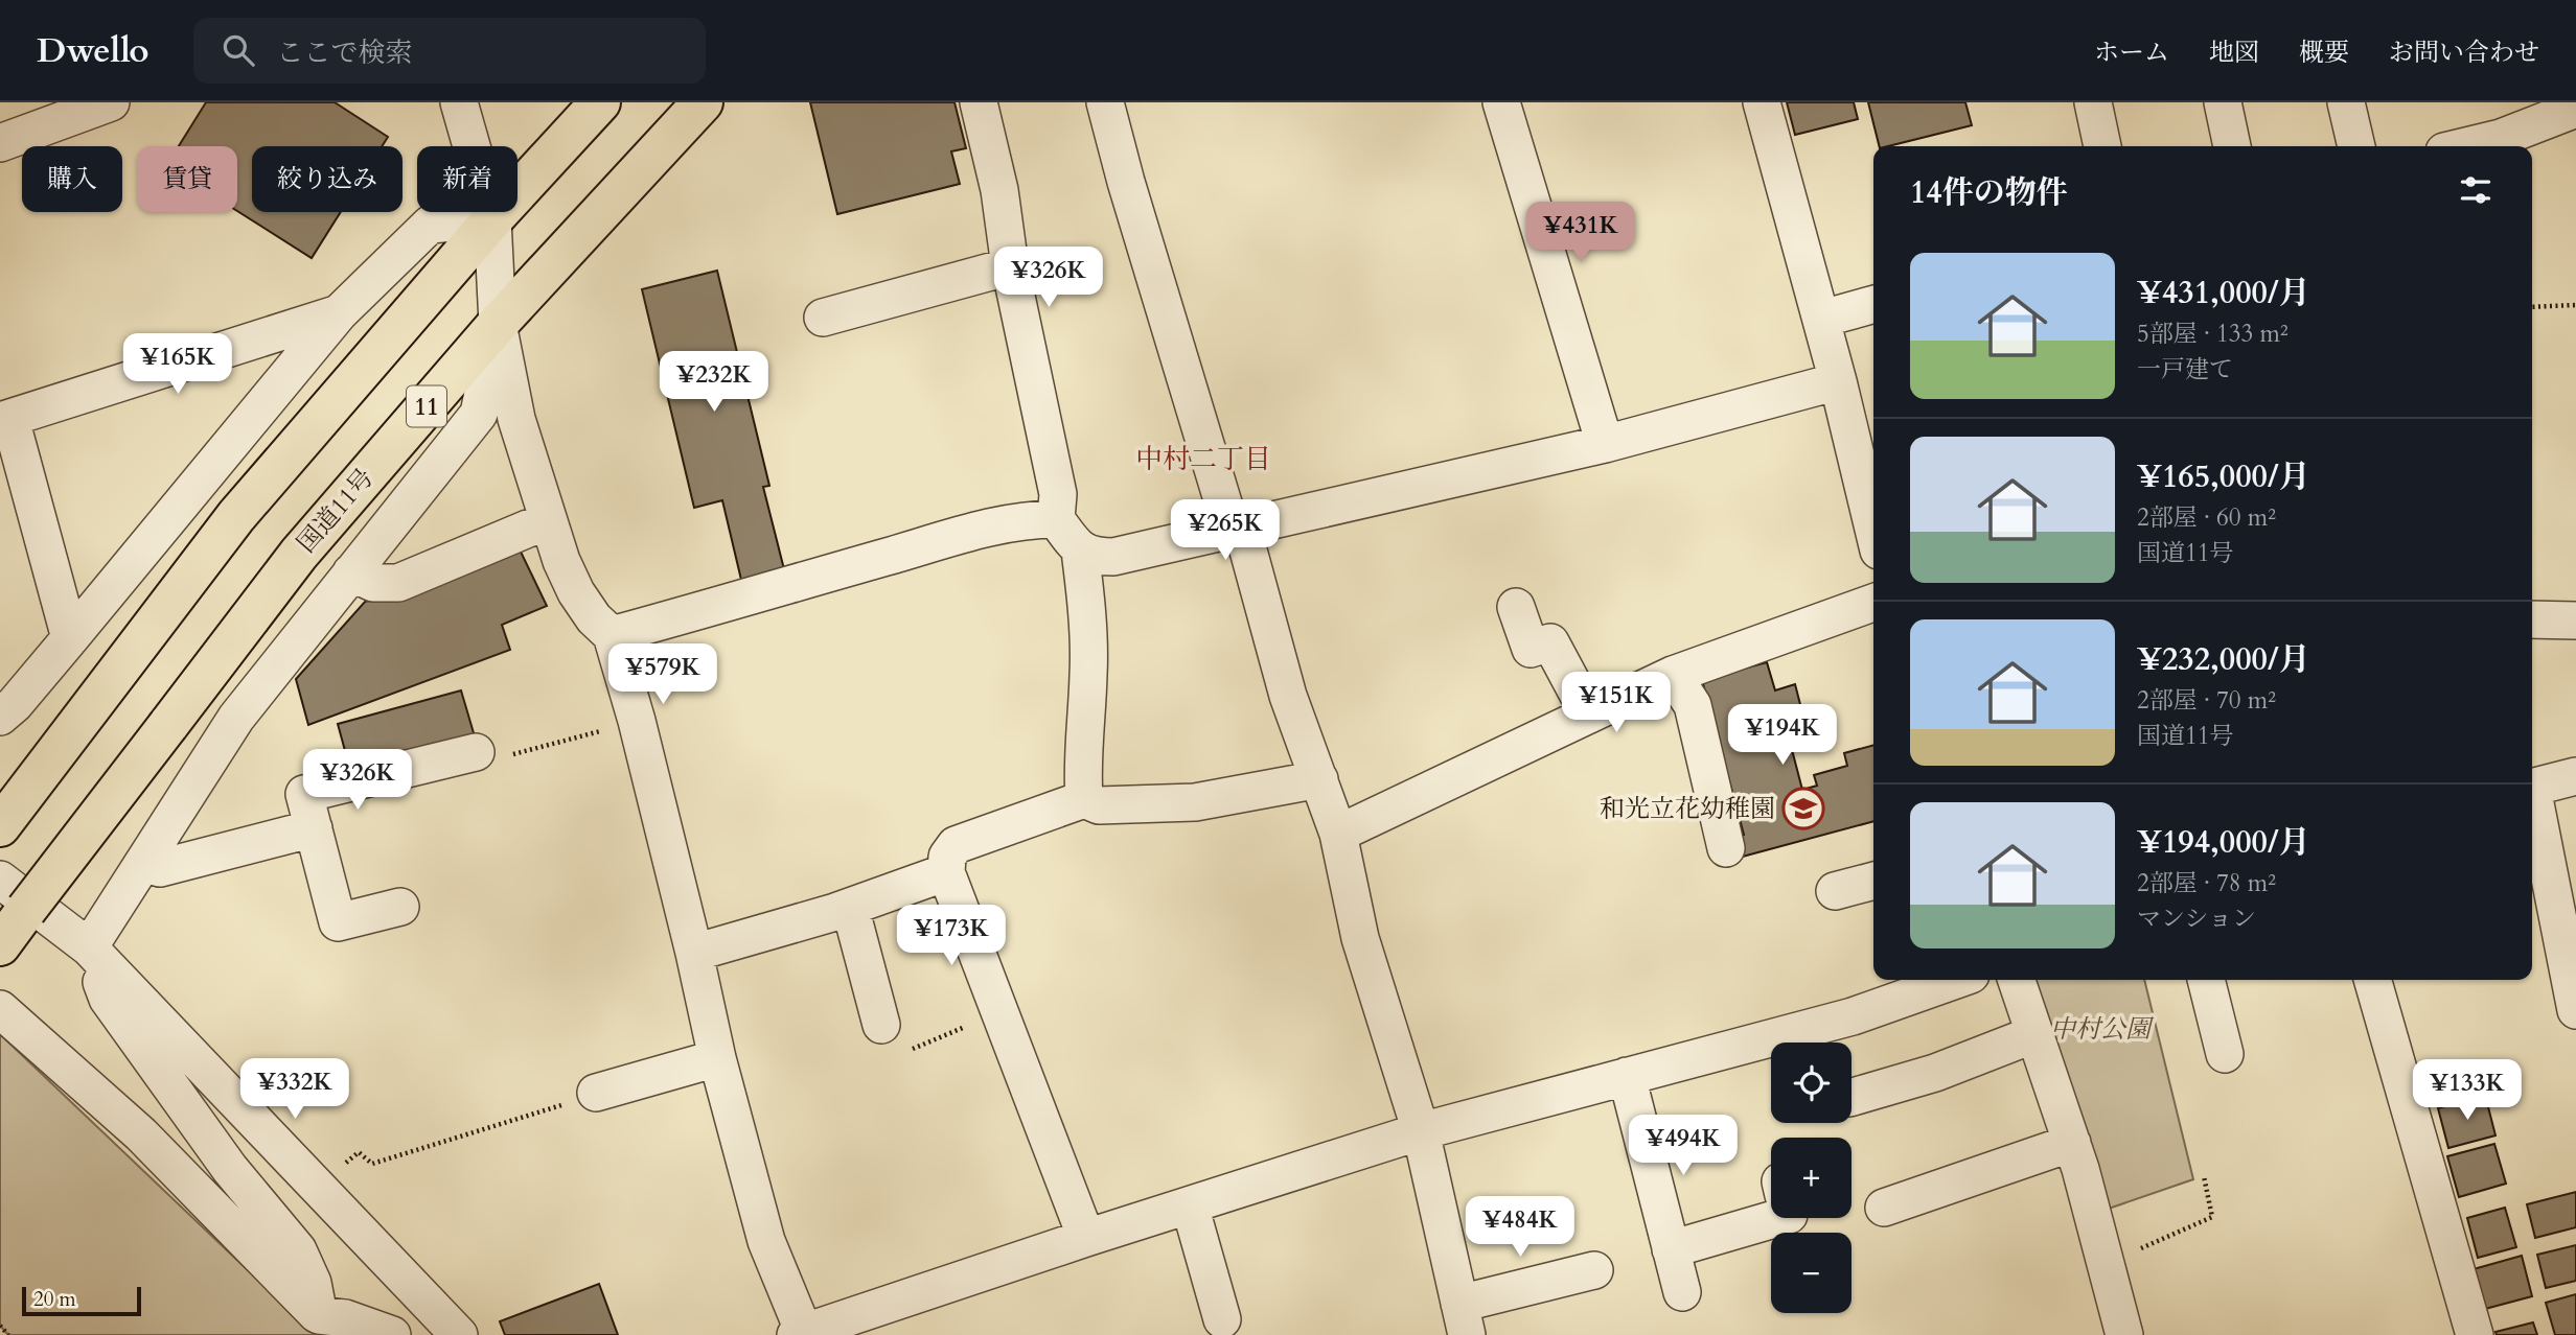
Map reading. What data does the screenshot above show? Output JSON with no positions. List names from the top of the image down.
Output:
{
  "streets": {
    "highway": ["11", "国道11号"]
  },
  "districts": ["中村二丁目"],
  "parks": ["中村公園"],
  "places": {
    "school or university": ["和光立花幼稚園"]
  },
  "scale_bar": "20 m",
  "page": {
    "header": "Dwello",
    "search": "ここで検索",
    "nav": [
      "ホーム",
      "地図",
      "概要",
      "お問い合わせ"
    ],
    "chip": [
      "購入",
      "賃貸",
      "絞り込み",
      "新着"
    ],
    "heading": "14件の物件",
    "price": [
      "¥431K",
      "¥326K",
      "¥165K",
      "¥232K",
      "¥265K",
      "¥579K",
      "¥151K",
      "¥194K",
      "¥326K",
      "¥173K",
      "¥332K",
      "¥133K",
      "¥494K",
      "¥484K"
    ],
    "list": [
      {
        "name": "¥431,000/月",
        "note": "5部屋 · 133 m² · 一戸建て"
      },
      {
        "name": "¥165,000/月",
        "note": "2部屋 · 60 m² · 国道11号"
      },
      {
        "name": "¥232,000/月",
        "note": "2部屋 · 70 m² · 国道11号"
      },
      {
        "name": "¥194,000/月",
        "note": "2部屋 · 78 m² · マンション"
      }
    ],
    "map_buttons": ["+", "−"],
    "scale": "20 m"
  }
}
